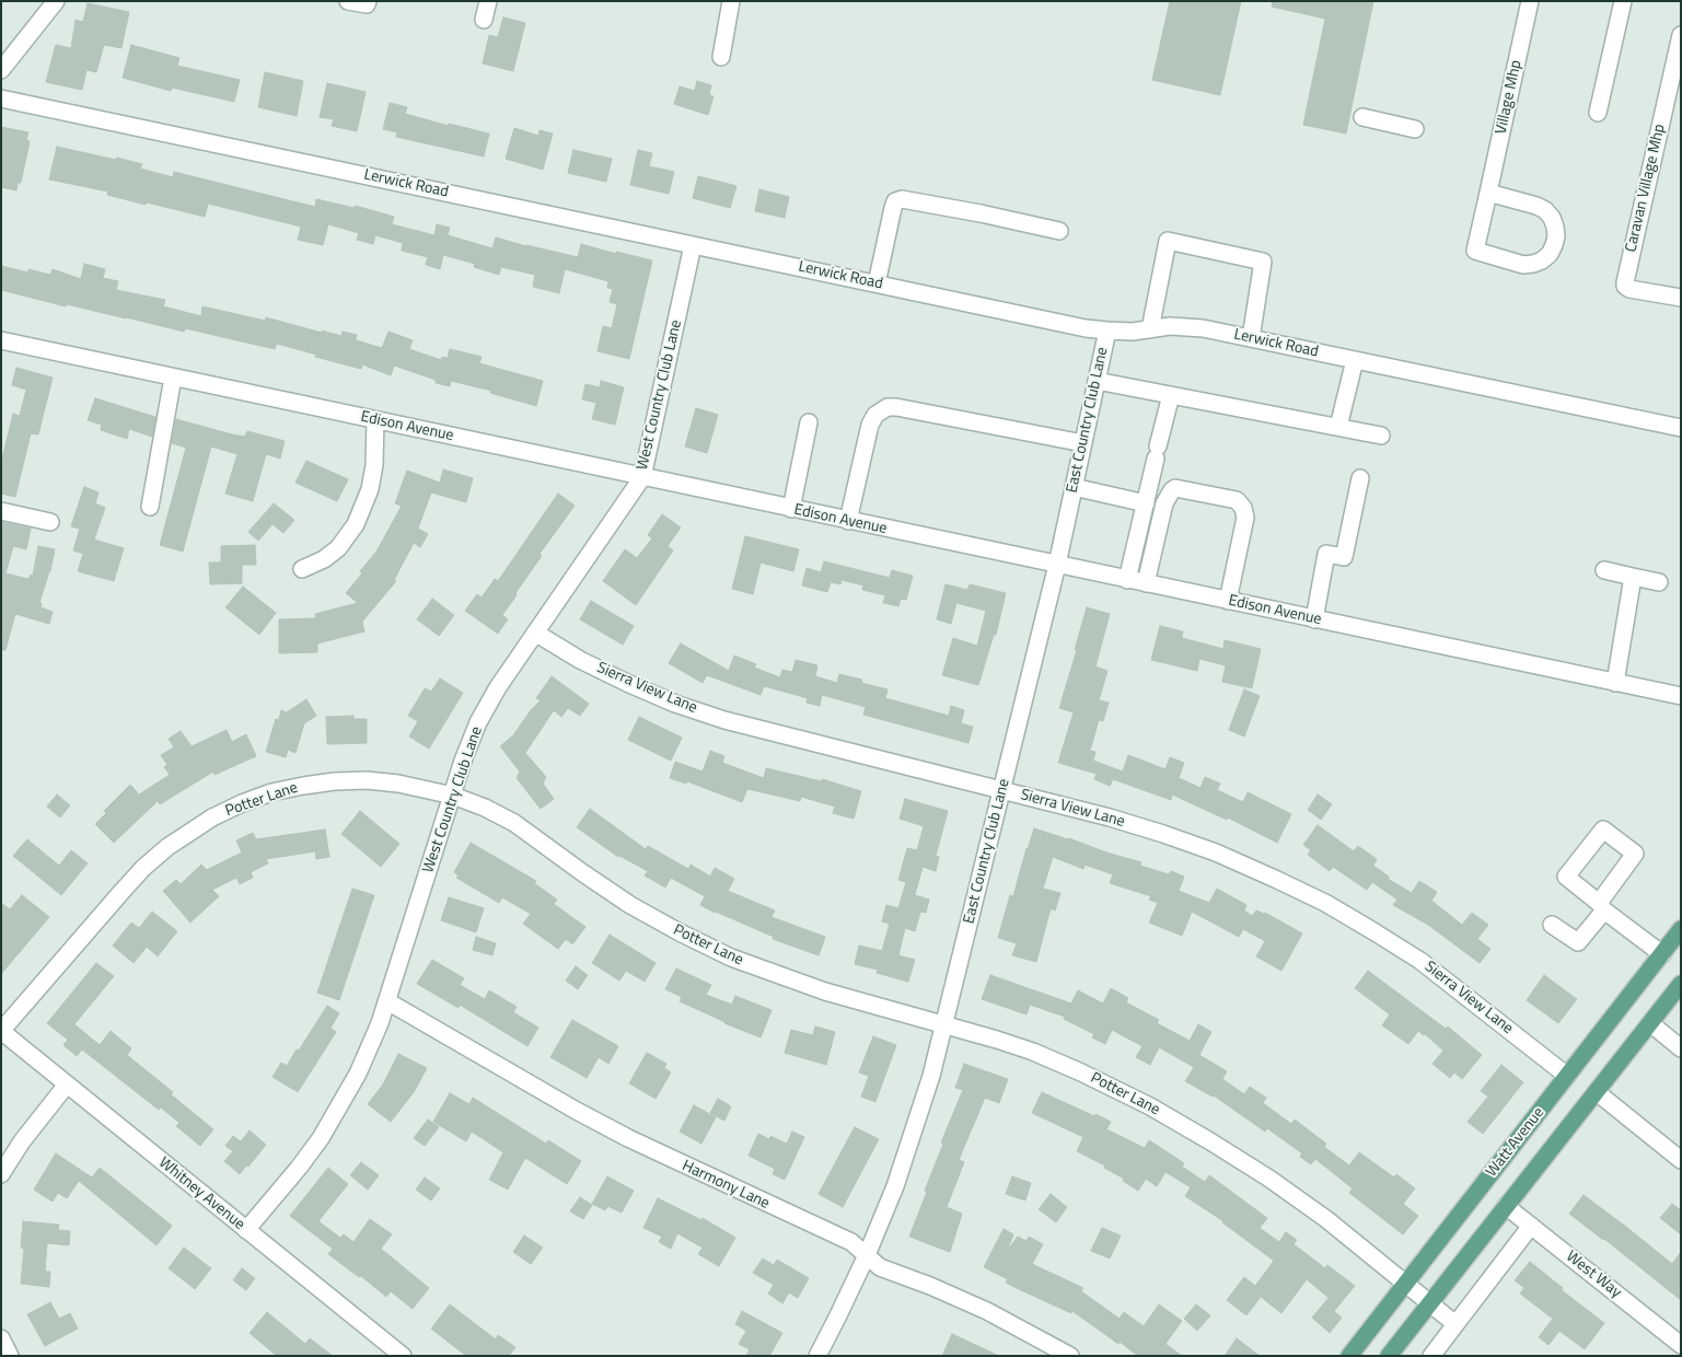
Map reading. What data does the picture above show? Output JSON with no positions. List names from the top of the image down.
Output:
{
  "streets": {
    "main road": ["Watt Avenue"],
    "street": [
      "Village Mhp",
      "Lerwick Road",
      "Caravan Village Mhp",
      "West Country Club Lane",
      "East Country Club Lane",
      "Edison Avenue",
      "Sierra View Lane",
      "Potter Lane",
      "Harmony Lane",
      "Whitney Avenue",
      "West Way"
    ]
  },
  "crossings": [
    ["Lerwick Road", "West Country Club Lane"],
    ["Lerwick Road", "East Country Club Lane"],
    ["West Country Club Lane", "Edison Avenue"],
    ["West Country Club Lane", "Sierra View Lane"],
    ["West Country Club Lane", "Potter Lane"],
    ["West Country Club Lane", "Harmony Lane"],
    ["West Country Club Lane", "Whitney Avenue"],
    ["East Country Club Lane", "Edison Avenue"],
    ["East Country Club Lane", "Sierra View Lane"],
    ["East Country Club Lane", "Potter Lane"],
    ["East Country Club Lane", "Harmony Lane"],
    ["Sierra View Lane", "Watt Avenue"],
    ["Potter Lane", "Watt Avenue"],
    ["Potter Lane", "Whitney Avenue"],
    ["Watt Avenue", "West Way"]
  ]
}
